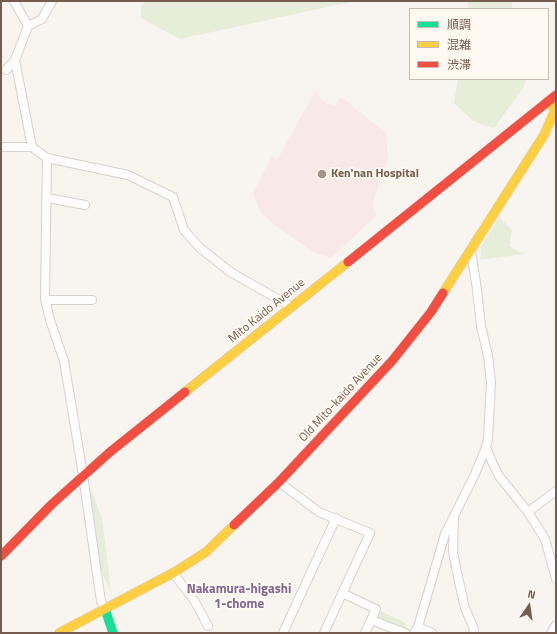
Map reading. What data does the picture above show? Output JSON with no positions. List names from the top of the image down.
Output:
{
  "streets": {
    "main road": ["Mito Kaido Avenue", "Old Mito-kaido Avenue"]
  },
  "crossings": [
    ["Mito Kaido Avenue", "Old Mito-kaido Avenue"]
  ],
  "districts": ["Nakamura-higashi 1-chome"],
  "places": ["Ken'nan Hospital"],
  "legend": ["順調", "混雑", "渋滞"],
  "north": "top"
}
